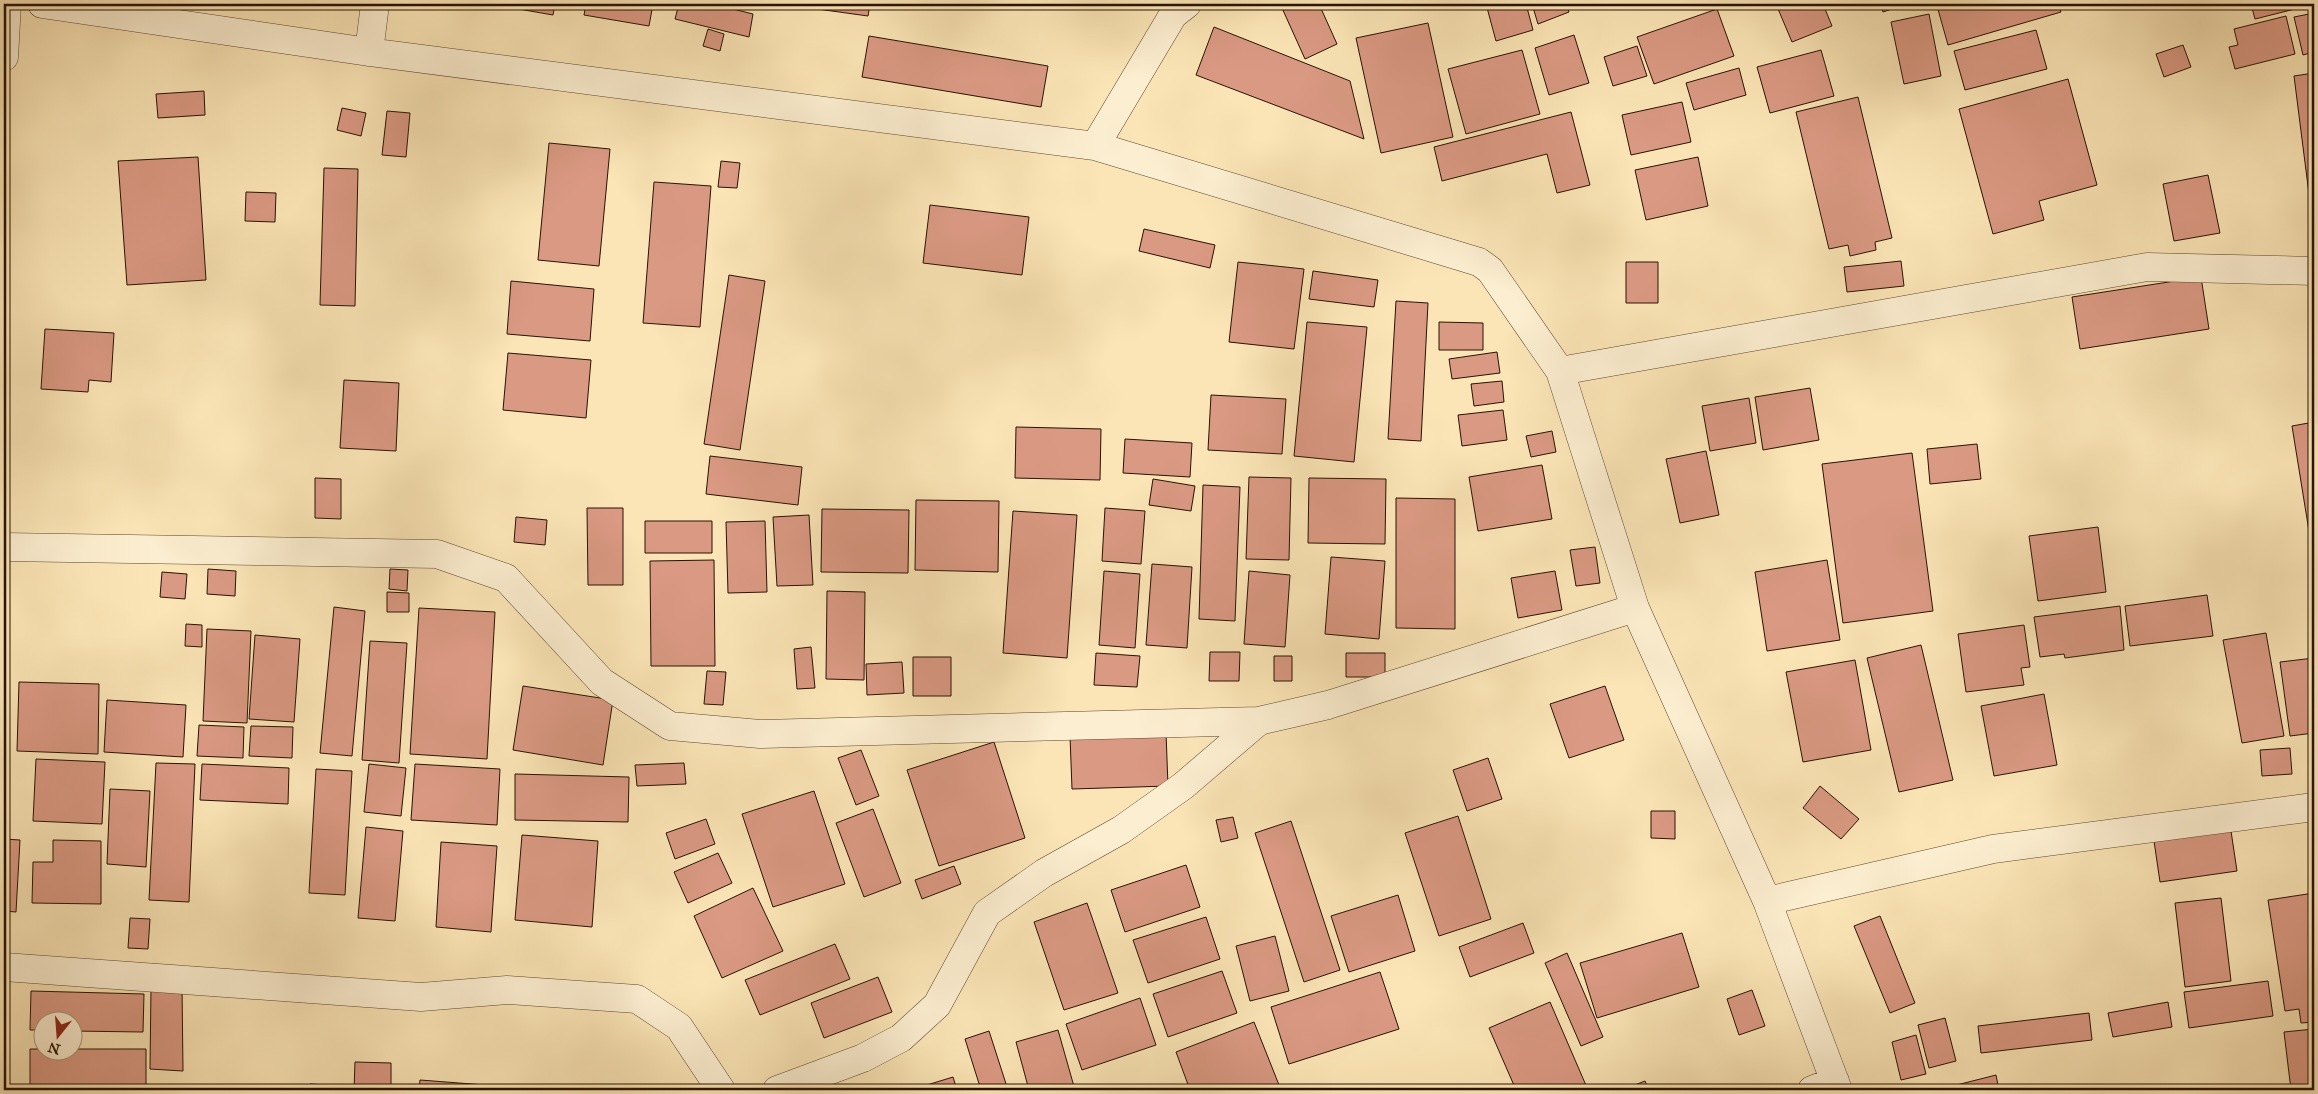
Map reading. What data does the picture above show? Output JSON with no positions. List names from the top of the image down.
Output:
{
  "north": "bottom"
}
